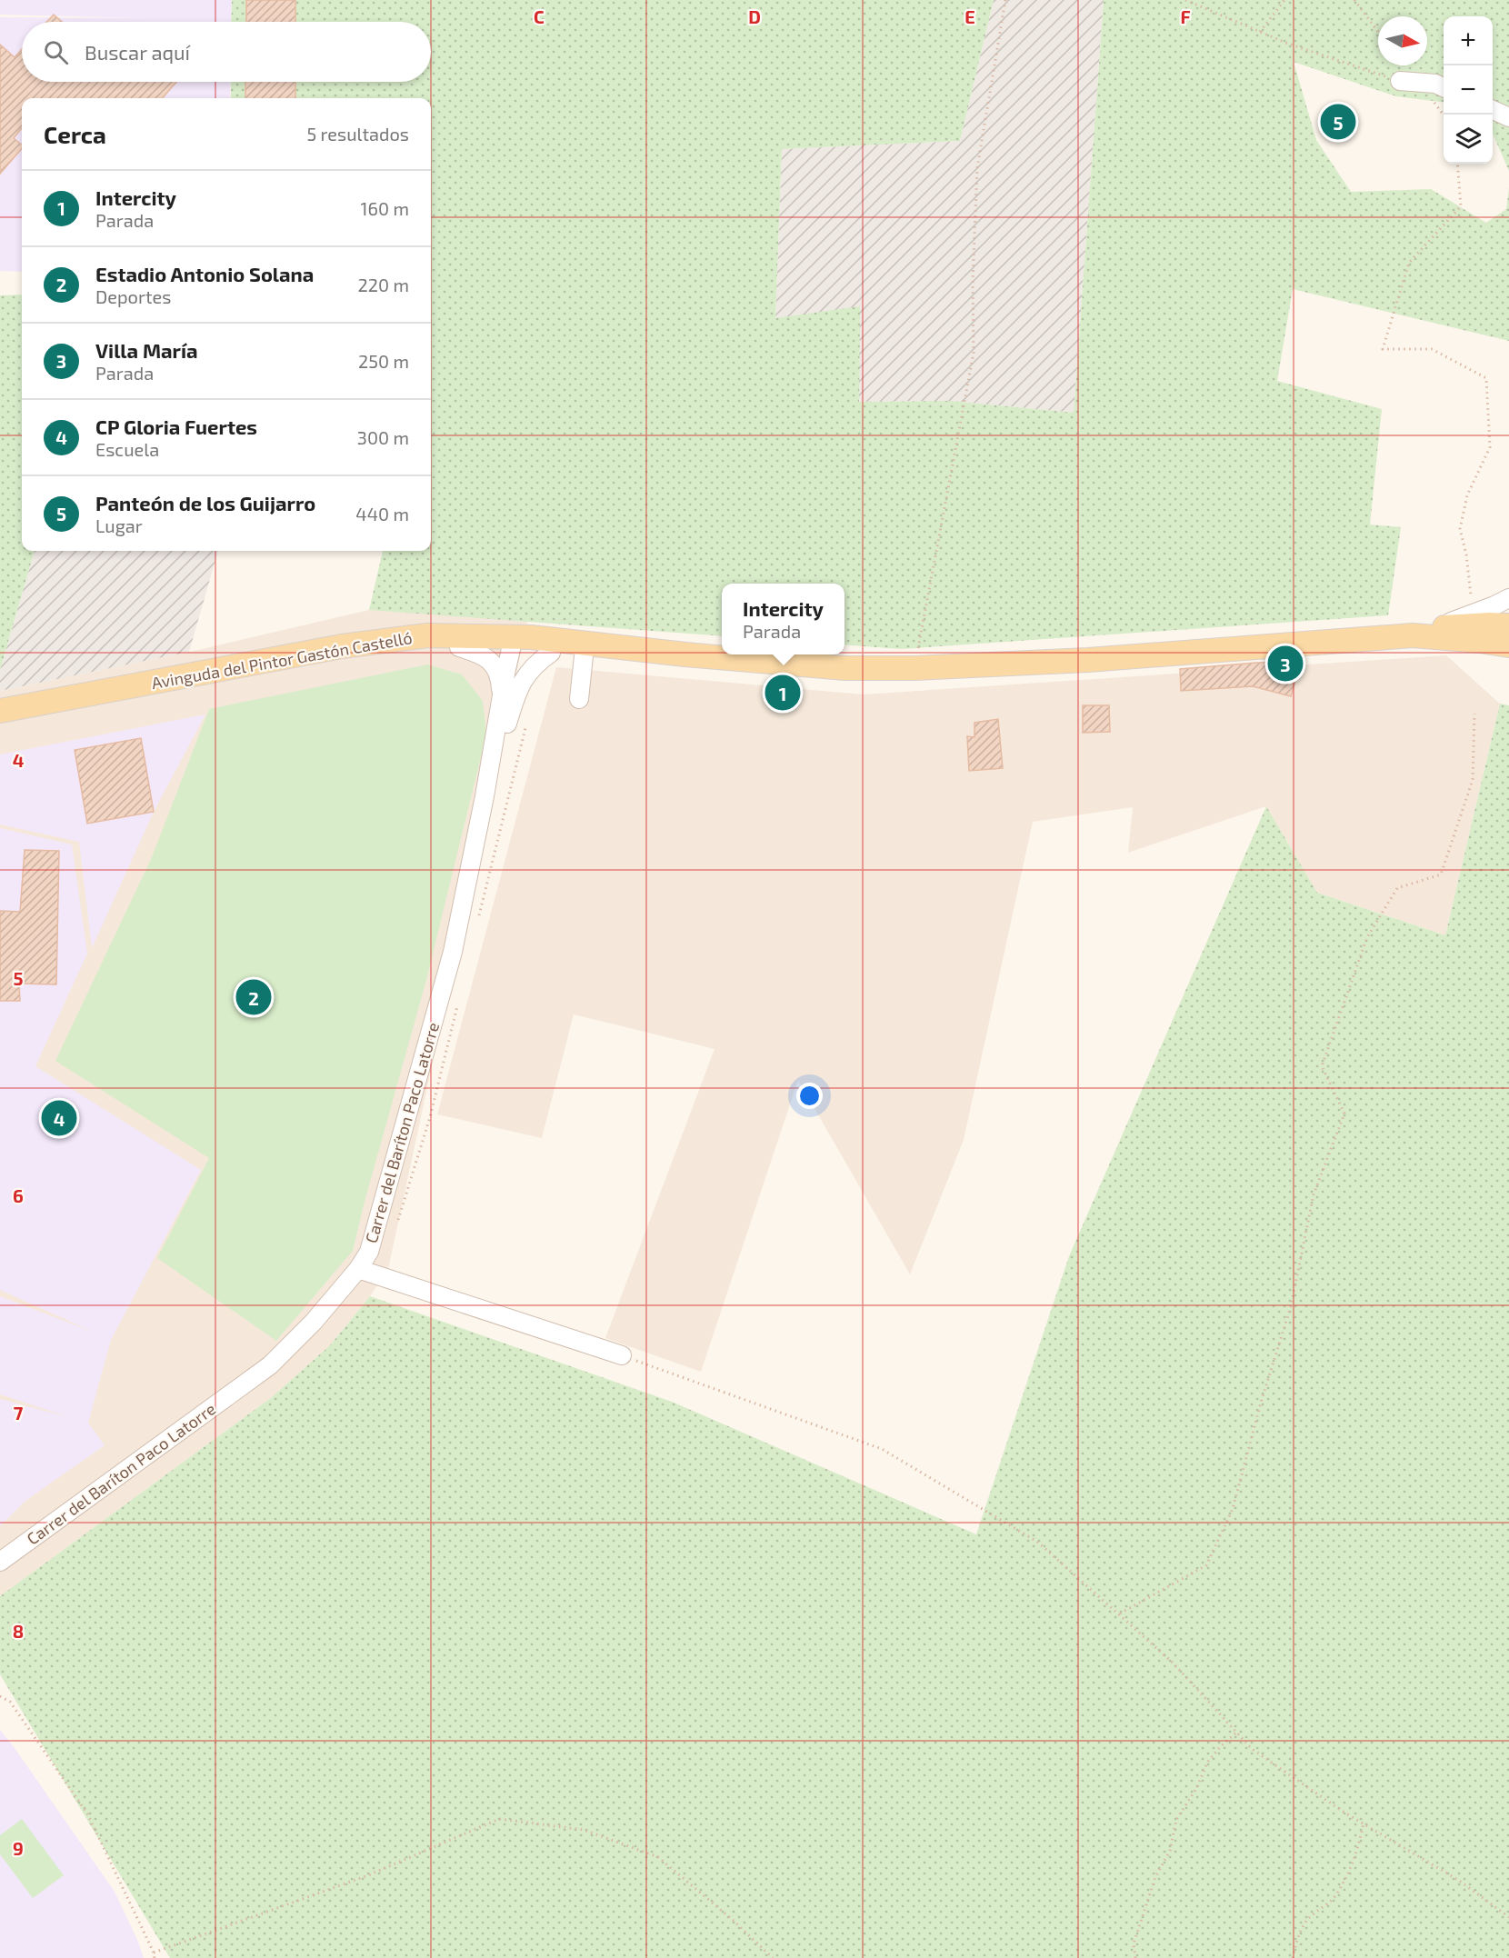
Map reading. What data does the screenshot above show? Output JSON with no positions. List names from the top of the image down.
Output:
{
  "streets": {
    "main road": ["Avinguda del Pintor Gastón Castelló"],
    "street": ["Carrer del Baríton Paco Latorre"]
  },
  "crossings": [
    ["Avinguda del Pintor Gastón Castelló", "Carrer del Baríton Paco Latorre"]
  ],
  "north": "right",
  "page": {
    "map_buttons": ["+", "−"],
    "search": "Buscar aquí",
    "heading": ["Cerca", "5 resultados"],
    "pins": [
      "5",
      "3",
      "1",
      "2",
      "4"
    ],
    "list": [
      {
        "mark": "1",
        "name": "Intercity",
        "note": "Parada",
        "value": "160 m"
      },
      {
        "mark": "2",
        "name": "Estadio Antonio Solana",
        "note": "Deportes",
        "value": "220 m"
      },
      {
        "mark": "3",
        "name": "Villa María",
        "note": "Parada",
        "value": "250 m"
      },
      {
        "mark": "4",
        "name": "CP Gloria Fuertes",
        "note": "Escuela",
        "value": "300 m"
      },
      {
        "mark": "5",
        "name": "Panteón de los Guijarro",
        "note": "Lugar",
        "value": "440 m"
      }
    ],
    "popup": ["Intercity", "Parada"]
  },
  "grid": {
    "columns": [
      "C",
      "D",
      "E",
      "F"
    ],
    "rows": [
      "4",
      "5",
      "6",
      "7",
      "8",
      "9"
    ]
  }
}
